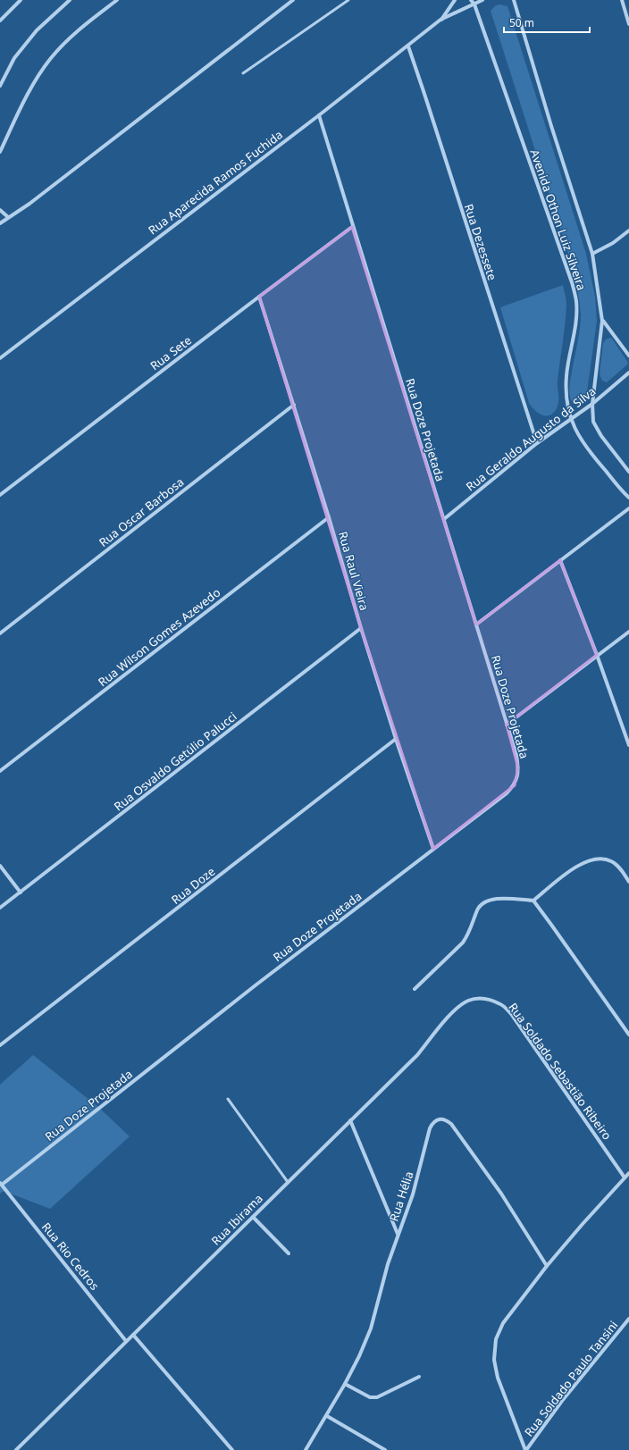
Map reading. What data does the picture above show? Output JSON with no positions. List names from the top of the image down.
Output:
{
  "streets": {
    "street": [
      "Rua Aparecida Ramos Fuchida",
      "Avenida Othon Luiz Silveira",
      "Rua Dezessete",
      "Rua Sete",
      "Rua Doze Projetada",
      "Rua Geraldo Augusto da Silva",
      "Rua Oscar Barbosa",
      "Rua Raul Vieira",
      "Rua Wilson Gomes Azevedo",
      "Rua Osvaldo Getúlio Palucci",
      "Rua Doze",
      "Rua Soldado Sebastião Ribeiro",
      "Rua Hélia",
      "Rua Ibirama",
      "Rua Rio Cedros",
      "Rua Soldado Paulo Tansini"
    ]
  },
  "crossings": [
    ["Rua Aparecida Ramos Fuchida", "Avenida Othon Luiz Silveira"],
    ["Rua Aparecida Ramos Fuchida", "Rua Dezessete"],
    ["Rua Aparecida Ramos Fuchida", "Rua Doze Projetada"],
    ["Avenida Othon Luiz Silveira", "Rua Geraldo Augusto da Silva"],
    ["Rua Dezessete", "Rua Geraldo Augusto da Silva"],
    ["Rua Sete", "Rua Doze Projetada"],
    ["Rua Sete", "Rua Raul Vieira"],
    ["Rua Doze Projetada", "Rua Geraldo Augusto da Silva"],
    ["Rua Doze Projetada", "Rua Raul Vieira"],
    ["Rua Doze Projetada", "Rua Rio Cedros"],
    ["Rua Oscar Barbosa", "Rua Raul Vieira"],
    ["Rua Raul Vieira", "Rua Wilson Gomes Azevedo"],
    ["Rua Raul Vieira", "Rua Osvaldo Getúlio Palucci"],
    ["Rua Raul Vieira", "Rua Doze"],
    ["Rua Soldado Sebastião Ribeiro", "Rua Ibirama"],
    ["Rua Ibirama", "Rua Rio Cedros"]
  ],
  "scale_bar": "50 m"
}
